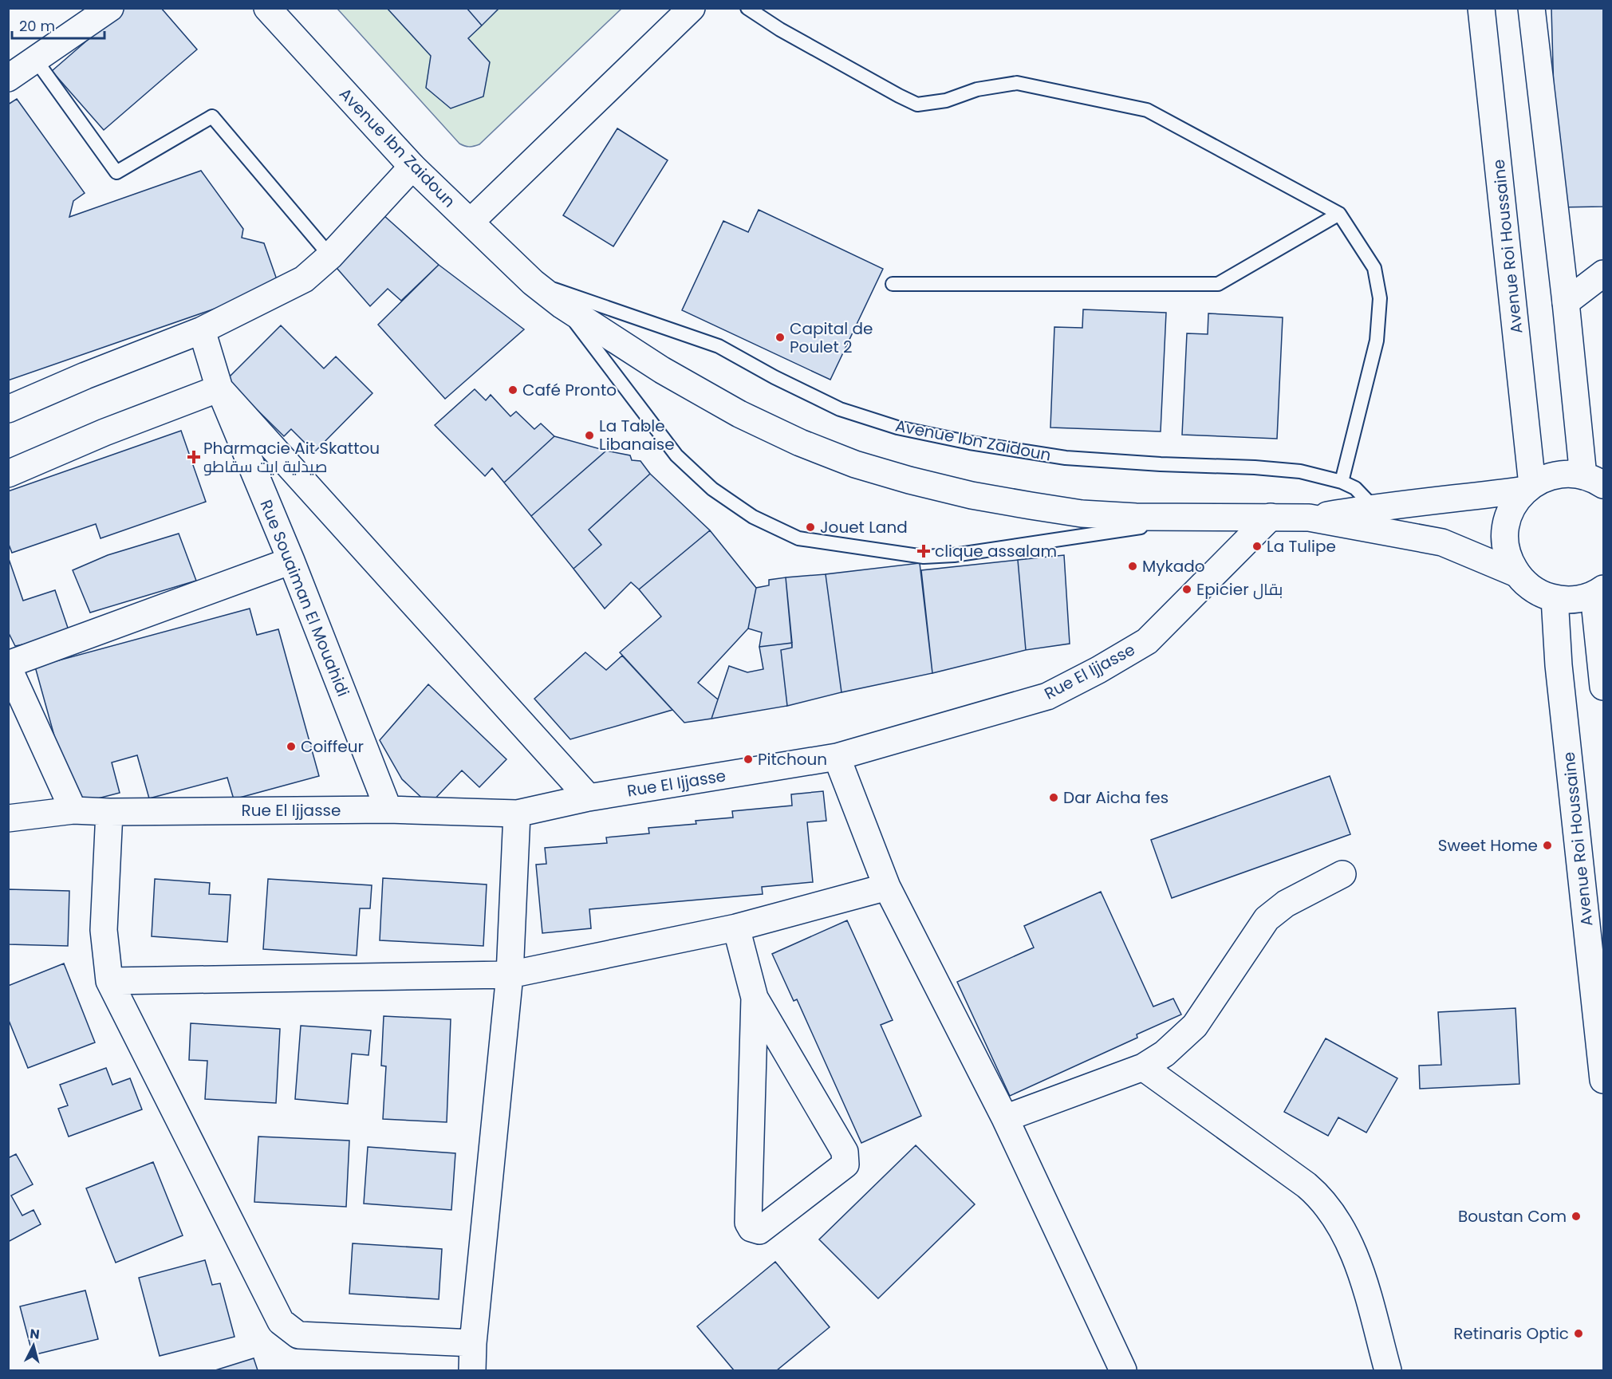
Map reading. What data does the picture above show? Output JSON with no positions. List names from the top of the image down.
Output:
{
  "streets": {
    "street": [
      "Avenue Ibn Zaidoun",
      "Avenue Roi Houssaine",
      "Rue Souaiman El Mouahidi",
      "Rue El Ijjasse"
    ]
  },
  "crossings": [
    ["Avenue Ibn Zaidoun", "Avenue Roi Houssaine"],
    ["Avenue Ibn Zaidoun", "Rue El Ijjasse"],
    ["Rue Souaiman El Mouahidi", "Rue El Ijjasse"]
  ],
  "places": {
    "other": [
      "Capital de Poulet 2",
      "Café Pronto",
      "La Table Libanaise",
      "Jouet Land",
      "La Tulipe",
      "Mykado",
      "Epicier بقال",
      "Coiffeur",
      "Pitchoun",
      "Dar Aicha fes",
      "Sweet Home",
      "Boustan Com",
      "Retinaris Optic"
    ],
    "health": ["Pharmacie Ait Skattou صيدلية ايت سقاطو", "clique assalam"]
  },
  "scale_bar": "20 m",
  "north": "top"
}
